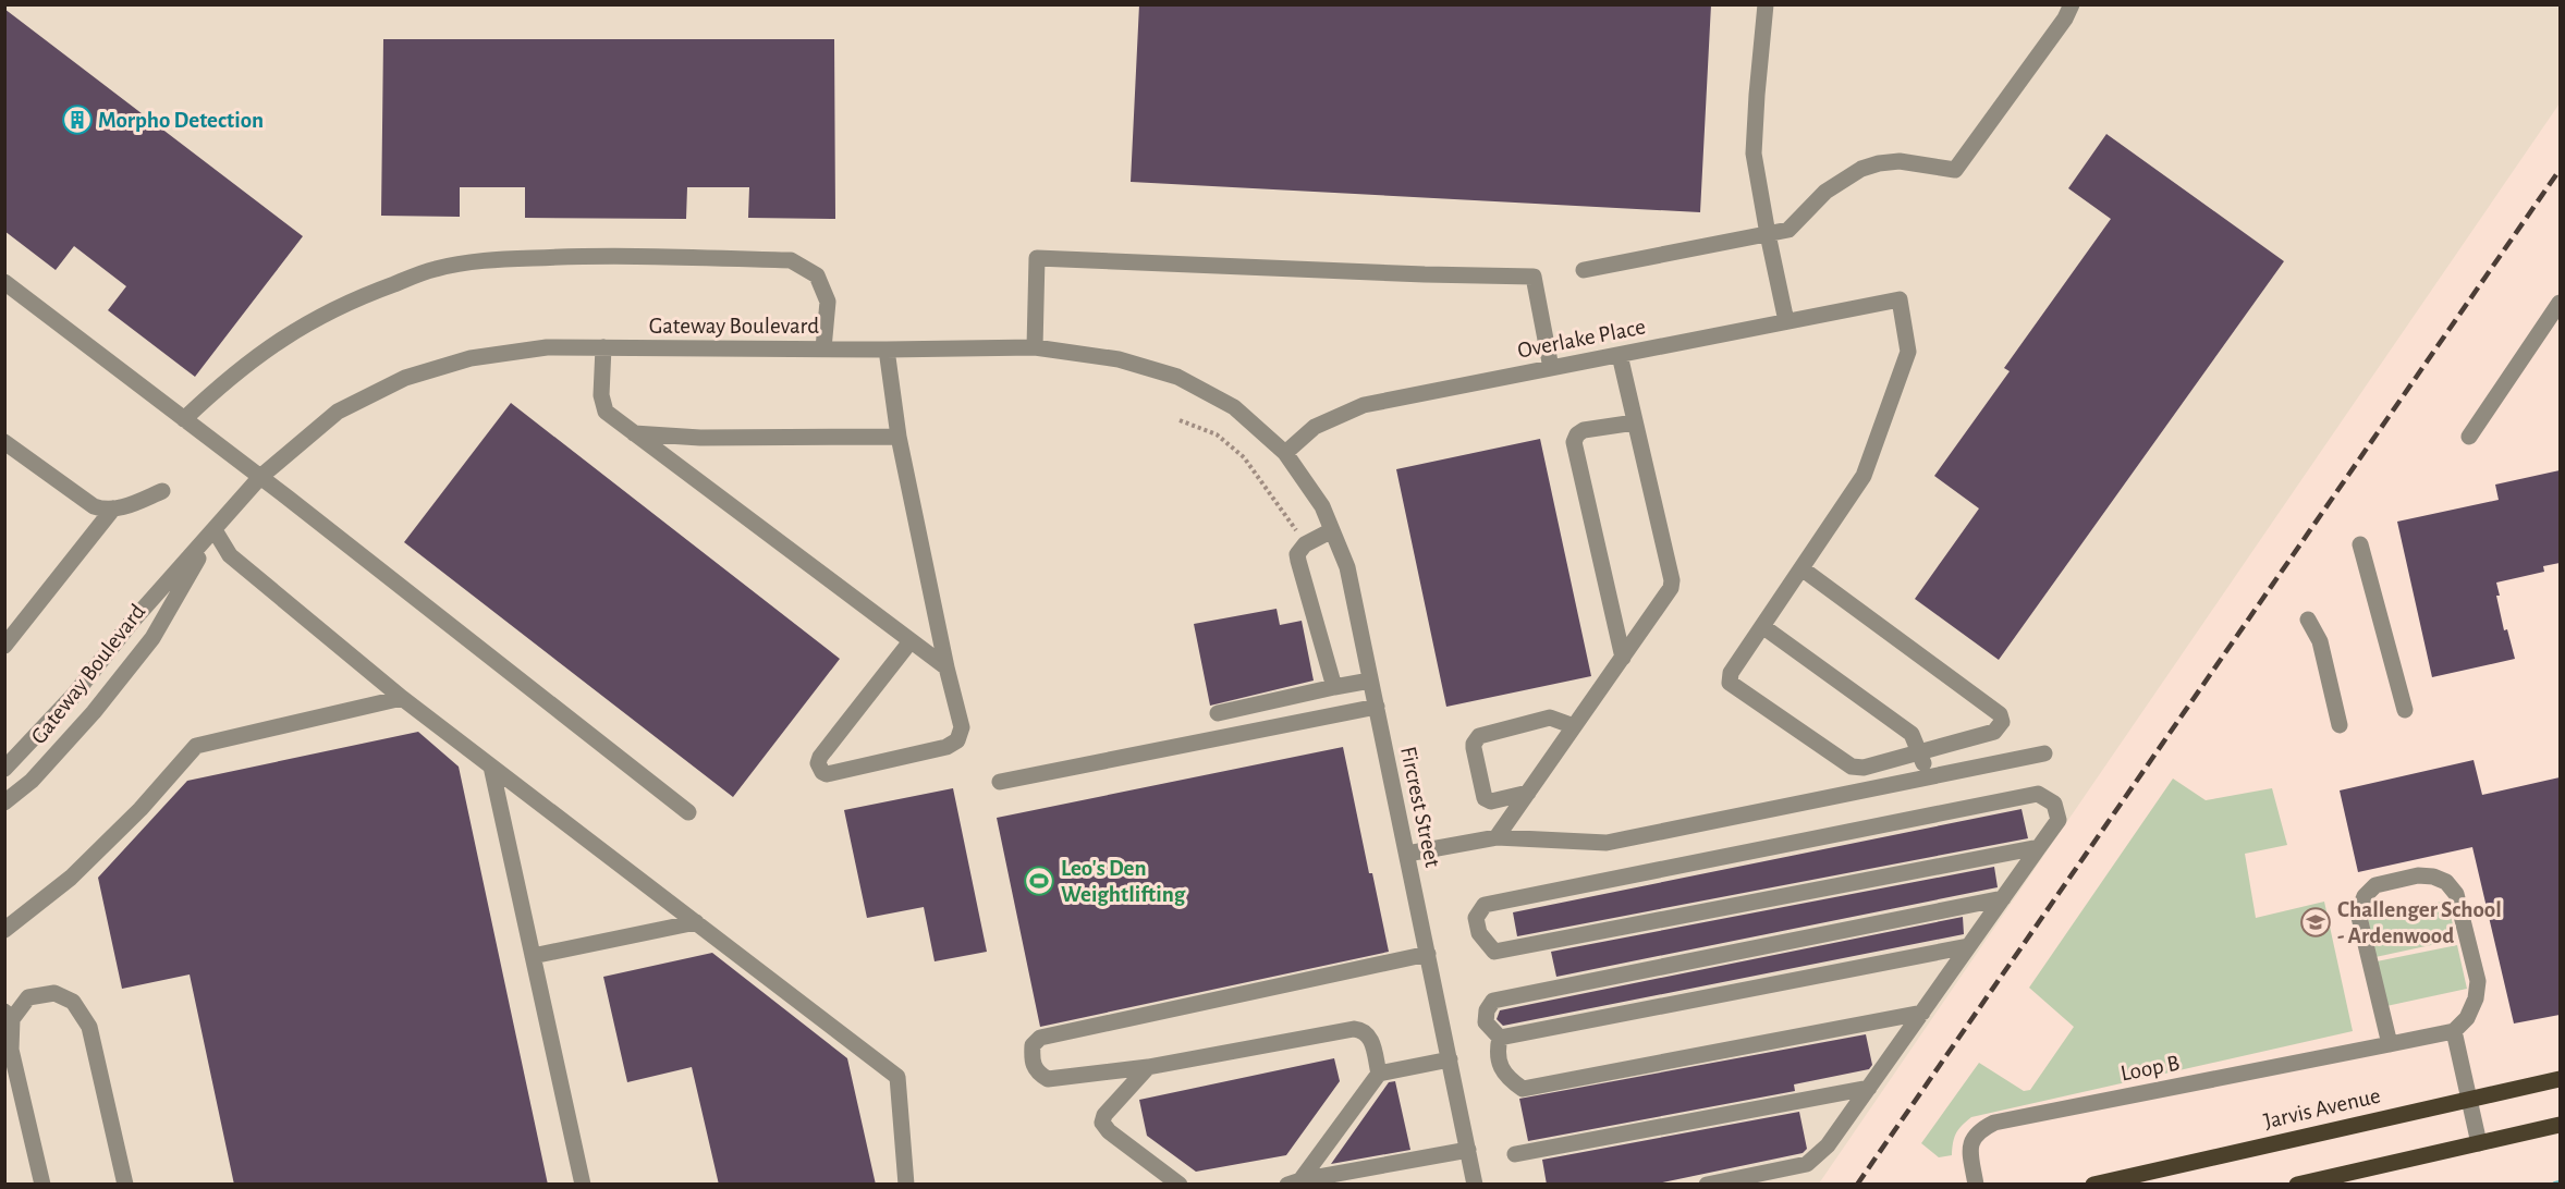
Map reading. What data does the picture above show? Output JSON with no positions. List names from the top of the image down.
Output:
{
  "streets": {
    "main road": ["Jarvis Avenue"],
    "street": [
      "Gateway Boulevard",
      "Overlake Place",
      "Fircrest Street",
      "Loop B"
    ]
  },
  "crossings": [
    ["Gateway Boulevard", "Overlake Place"],
    ["Gateway Boulevard", "Fircrest Street"],
    ["Overlake Place", "Fircrest Street"]
  ],
  "places": {
    "building": ["Morpho Detection"],
    "sports": ["Leo's Den Weightlifting"],
    "school or university": ["Challenger School - Ardenwood"]
  }
}
